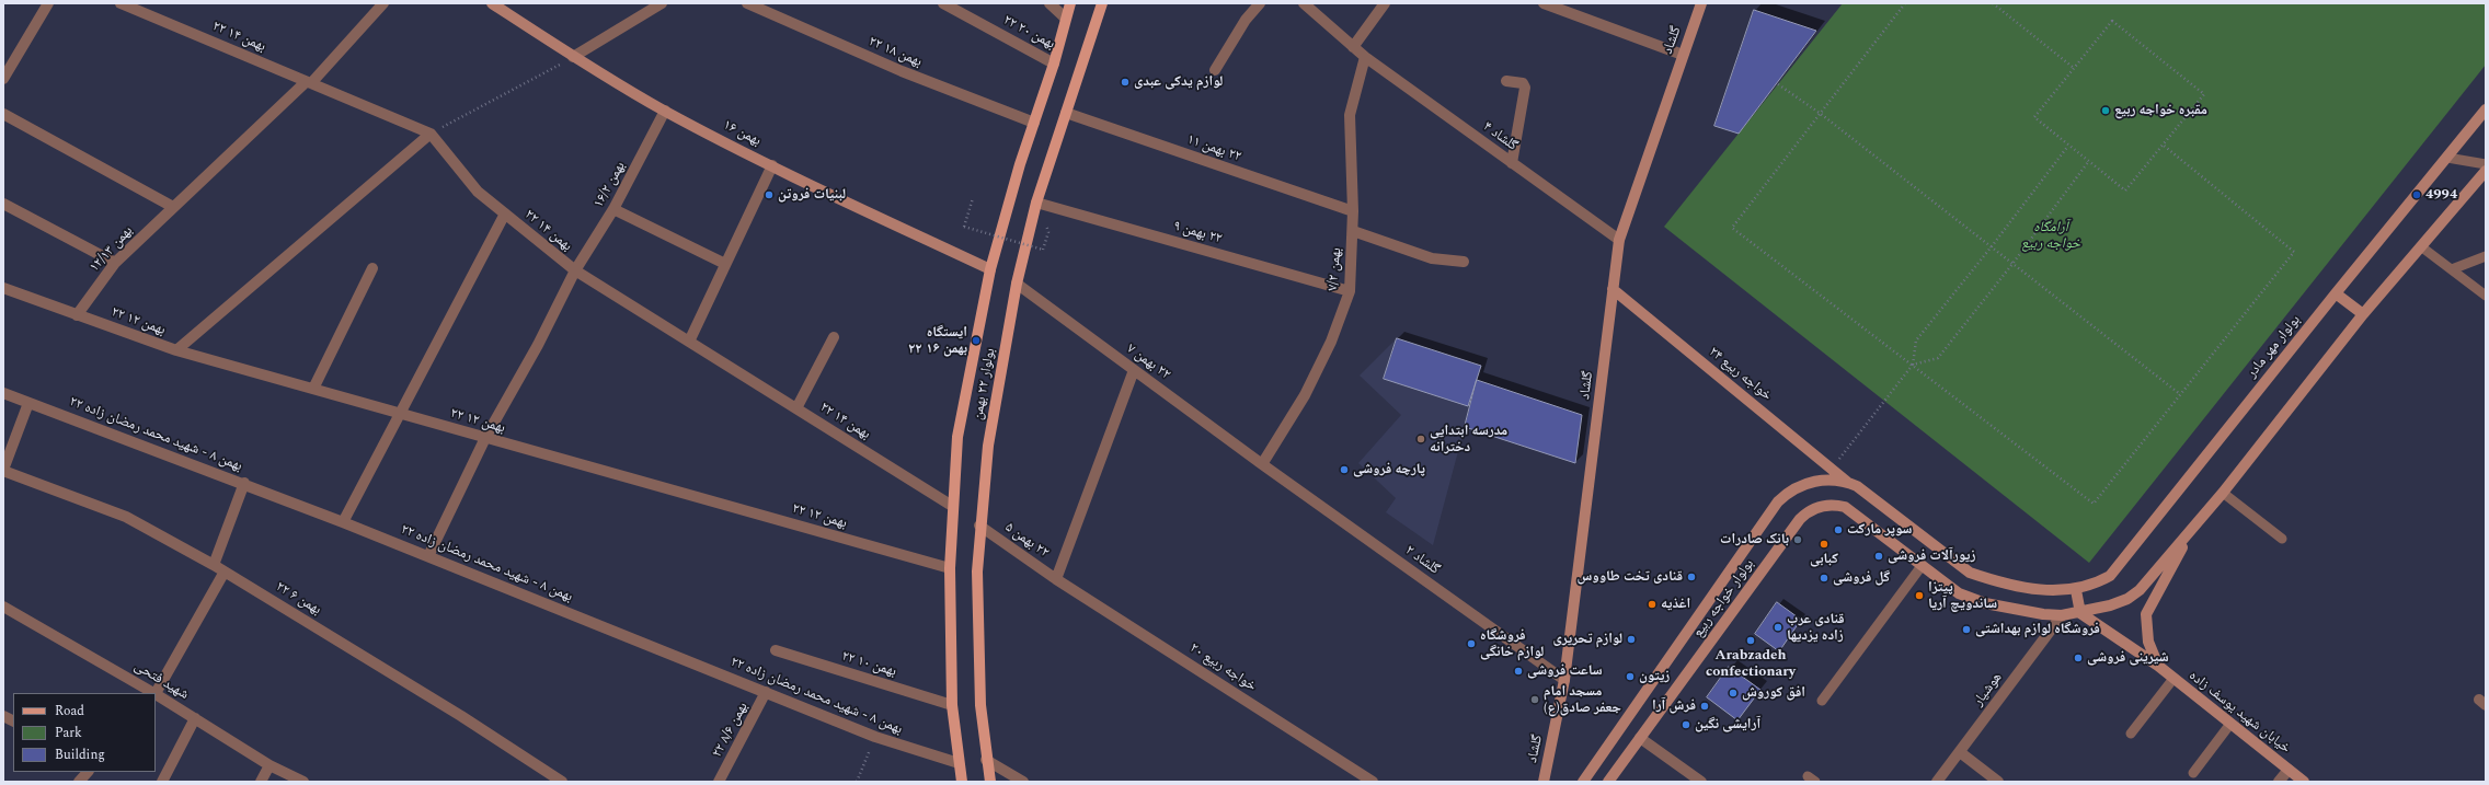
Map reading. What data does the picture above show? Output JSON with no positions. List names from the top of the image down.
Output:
{
  "streets": {
    "main road": ["بولوار ۲۲ بهمن"],
    "street": [
      "۲۲ بهمن ۲۰",
      "۲۲ بهمن ۱۴",
      "گلشاد",
      "۲۲ بهمن ۱۸",
      "بهمن ۱۶",
      "گلشاد ۴",
      "٢٢ بهمن ١١",
      "بهمن ۱۶/۲",
      "٢٢ بهمن ۹",
      "بهمن ۱۲/۱۳",
      "بهمن ۷/۲",
      "۲۲ بهمن ۱۲",
      "بولوار مهر مادر",
      "٢٢ بهمن ٧",
      "خواجه ربیع ۲۴",
      "۲۲ بهمن ۸ - شهید محمد رمضان زاده",
      "٢٢ بهمن ۵",
      "گلشاد ۲",
      "۲۲ بهمن ۶",
      "بولوار خواجه ربیع",
      "۲۲ بهمن ۱۰",
      "خواجه ربیع ۲۰",
      "شهید فتحی",
      "هوشیار",
      "خیابان شهید یوسف زاده",
      "۲۲ بهمن ۸/۶"
    ]
  },
  "crossings": [
    ["۲۲ بهمن ۲۰", "بولوار ۲۲ بهمن"],
    ["۲۲ بهمن ۱۴", "بهمن ۱۶/۲"],
    ["۲۲ بهمن ۱۴", "بهمن ۱۲/۱۳"],
    ["۲۲ بهمن ۱۴", "بولوار ۲۲ بهمن"],
    ["گلشاد", "گلشاد ۴"],
    ["گلشاد", "خواجه ربیع ۲۴"],
    ["گلشاد", "گلشاد ۲"],
    ["۲۲ بهمن ۱۸", "بولوار ۲۲ بهمن"],
    ["بهمن ۱۶", "بهمن ۱۶/۲"],
    ["بهمن ۱۶", "بولوار ۲۲ بهمن"],
    ["گلشاد ۴", "بهمن ۷/۲"],
    ["٢٢ بهمن ١١", "بهمن ۷/۲"],
    ["٢٢ بهمن ١١", "بولوار ۲۲ بهمن"],
    ["بهمن ۱۶/۲", "۲۲ بهمن ۱۲"],
    ["بهمن ۱۶/۲", "۲۲ بهمن ۸ - شهید محمد رمضان زاده"],
    ["٢٢ بهمن ۹", "بهمن ۷/۲"],
    ["٢٢ بهمن ۹", "بولوار ۲۲ بهمن"],
    ["بهمن ۱۲/۱۳", "۲۲ بهمن ۱۲"],
    ["بهمن ۷/۲", "٢٢ بهمن ٧"],
    ["بهمن ۷/۲", "گلشاد ۲"],
    ["۲۲ بهمن ۱۲", "بولوار ۲۲ بهمن"],
    ["بولوار مهر مادر", "بولوار خواجه ربیع"],
    ["٢٢ بهمن ٧", "بولوار ۲۲ بهمن"],
    ["٢٢ بهمن ٧", "گلشاد ۲"],
    ["خواجه ربیع ۲۴", "بولوار خواجه ربیع"],
    ["بولوار ۲۲ بهمن", "۲۲ بهمن ۸ - شهید محمد رمضان زاده"],
    ["بولوار ۲۲ بهمن", "٢٢ بهمن ۵"],
    ["بولوار ۲۲ بهمن", "۲۲ بهمن ۱۰"],
    ["۲۲ بهمن ۸ - شهید محمد رمضان زاده", "۲۲ بهمن ۸/۶"],
    ["٢٢ بهمن ۵", "خواجه ربیع ۲۰"],
    ["بولوار خواجه ربیع", "هوشیار"]
  ],
  "parks": ["آرامگاه خواجه ربیع"],
  "places": [
    "لوازم یدکی عبدی",
    "مقبره خواجه ربیع",
    "لبنیات فروتن",
    "4994",
    "ایستگاه ۲۲ بهمن ۱۶",
    "مدرسه ابتدایی دخترانه",
    "پارچه فروشی",
    "سوپر مارکت",
    "بانک صادرات",
    "کبابی",
    "زیورآلات فروشی",
    "قنادی تخت طاووس",
    "گل فروشی",
    "پیتزا ساندویچ آریا",
    "اغذیه",
    "قنادی عرب زاده یزدیها",
    "فروشگاه لوازم بهداشتی",
    "لوازم تحریری",
    "Arabzadeh confectionary",
    "فروشگاه لوازم خانگی",
    "شیرینی فروشی",
    "ساعت فروشی",
    "زیتون",
    "افق کوروش",
    "مسجد امام جعفر صادق(ع)",
    "فرش آرا",
    "آرایشی نگین"
  ],
  "legend": ["Road", "Park", "Building"]
}
